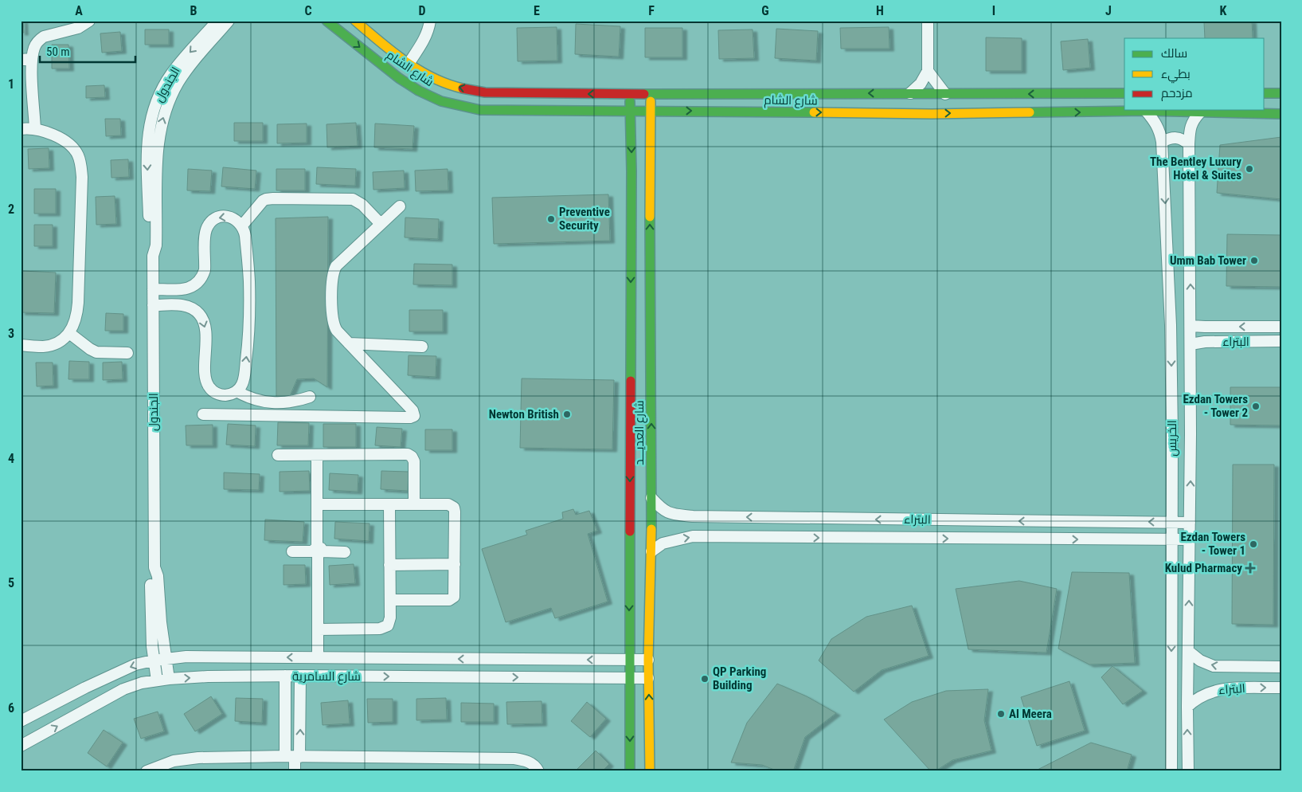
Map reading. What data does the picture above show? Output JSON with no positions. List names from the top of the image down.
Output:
{
  "streets": {
    "street": [
      "شارع الشام",
      "الجندول",
      "البتراء",
      "شارع العديـــد",
      "الخريس",
      "شارع السامرية"
    ]
  },
  "crossings": [
    ["شارع الشام", "شارع العديـــد"],
    ["شارع الشام", "الخريس"],
    ["الجندول", "شارع السامرية"],
    ["البتراء", "شارع العديـــد"],
    ["البتراء", "الخريس"],
    ["شارع العديـــد", "شارع السامرية"]
  ],
  "places": {
    "other": [
      "The Bentley Luxury Hotel & Suites",
      "Preventive Security",
      "Umm Bab Tower",
      "Ezdan Towers - Tower 2",
      "Newton British",
      "Ezdan Towers - Tower 1",
      "QP Parking Building",
      "Al Meera"
    ],
    "health": ["Kulud Pharmacy"]
  },
  "legend": ["سالك", "بطيء", "مزدحم"],
  "scale_bar": "50 m",
  "grid": {
    "columns": [
      "A",
      "B",
      "C",
      "D",
      "E",
      "F",
      "G",
      "H",
      "I",
      "J",
      "K"
    ],
    "rows": [
      "1",
      "2",
      "3",
      "4",
      "5",
      "6"
    ]
  }
}
